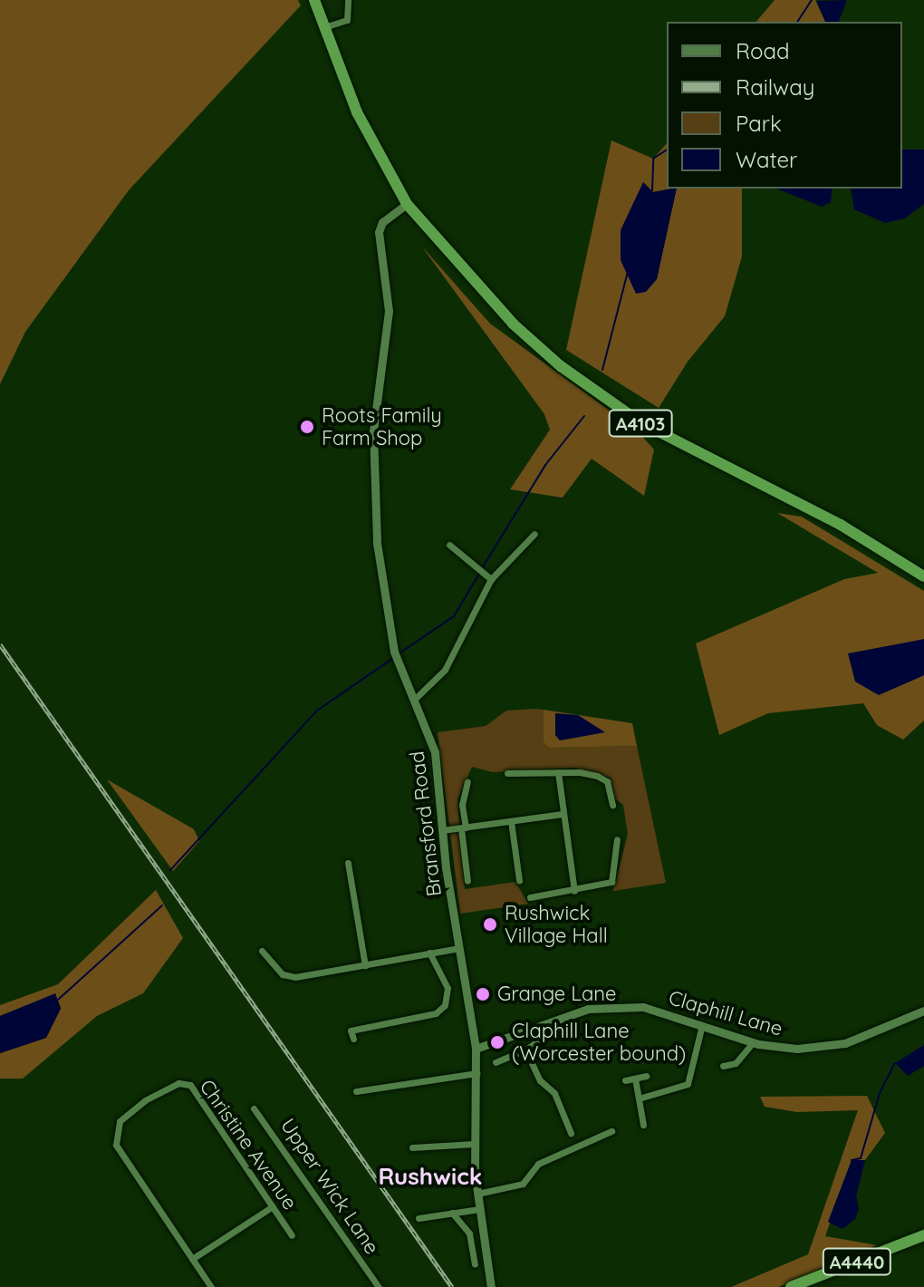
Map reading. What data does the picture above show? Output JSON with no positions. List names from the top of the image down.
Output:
{
  "streets": {
    "highway": ["A4103", "A4440"],
    "street": [
      "Bransford Road",
      "Claphill Lane",
      "Christine Avenue",
      "Upper Wick Lane"
    ]
  },
  "crossings": [
    ["A4103", "Bransford Road"],
    ["Bransford Road", "Claphill Lane"]
  ],
  "districts": ["Rushwick"],
  "places": [
    "Roots Family Farm Shop",
    "Rushwick Village Hall",
    "Grange Lane",
    "Claphill Lane (Worcester bound)"
  ],
  "legend": [
    "Road",
    "Railway",
    "Park",
    "Water"
  ]
}
